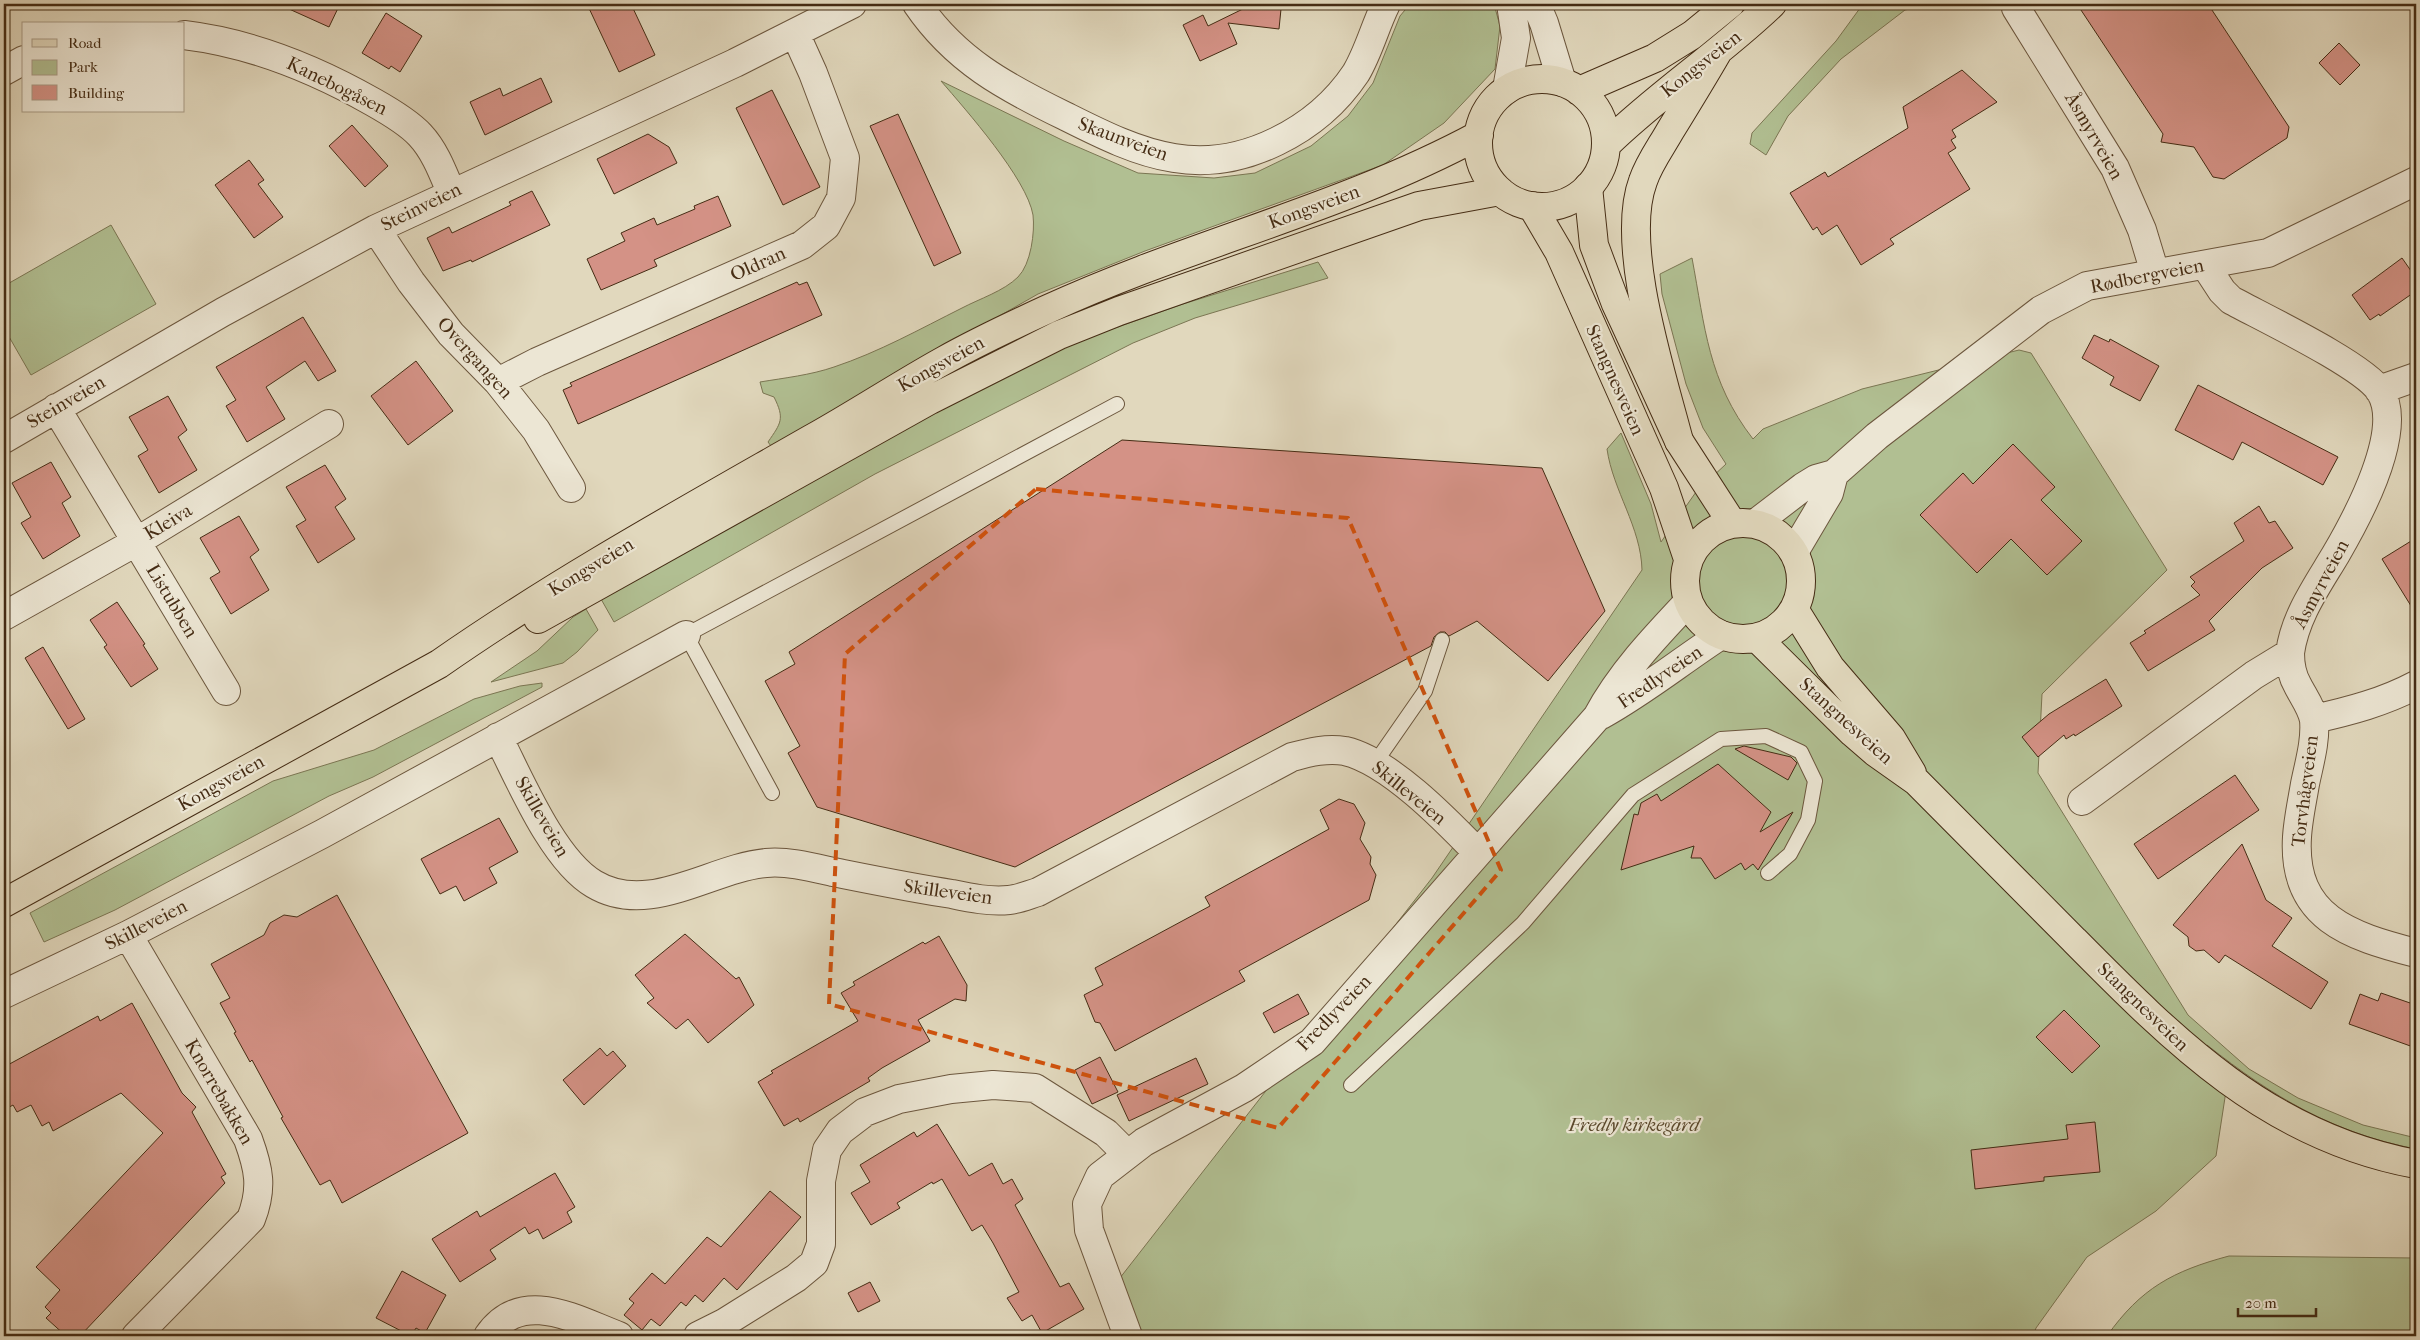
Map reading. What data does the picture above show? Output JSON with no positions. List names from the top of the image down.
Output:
{
  "streets": {
    "main road": ["Kongsveien", "Stangnesveien"],
    "street": [
      "Kanebogåsen",
      "Åsmyrveien",
      "Skaunveien",
      "Steinveien",
      "Oldran",
      "Rødbergveien",
      "Overgangen",
      "Kleiva",
      "Listubben",
      "Fredlyveien",
      "Torvhågveien",
      "Skilleveien",
      "Knorrebakken"
    ]
  },
  "crossings": [
    ["Kongsveien", "Stangnesveien"],
    ["Kanebogåsen", "Steinveien"],
    ["Åsmyrveien", "Rødbergveien"],
    ["Åsmyrveien", "Torvhågveien"],
    ["Steinveien", "Oldran"],
    ["Steinveien", "Overgangen"],
    ["Steinveien", "Listubben"],
    ["Oldran", "Overgangen"],
    ["Rødbergveien", "Stangnesveien"],
    ["Rødbergveien", "Fredlyveien"],
    ["Stangnesveien", "Fredlyveien"],
    ["Kleiva", "Listubben"],
    ["Fredlyveien", "Skilleveien"],
    ["Skilleveien", "Knorrebakken"]
  ],
  "parks": ["Fredly kirkegård"],
  "legend": ["Road", "Park", "Building"],
  "scale_bar": "20 m"
}
